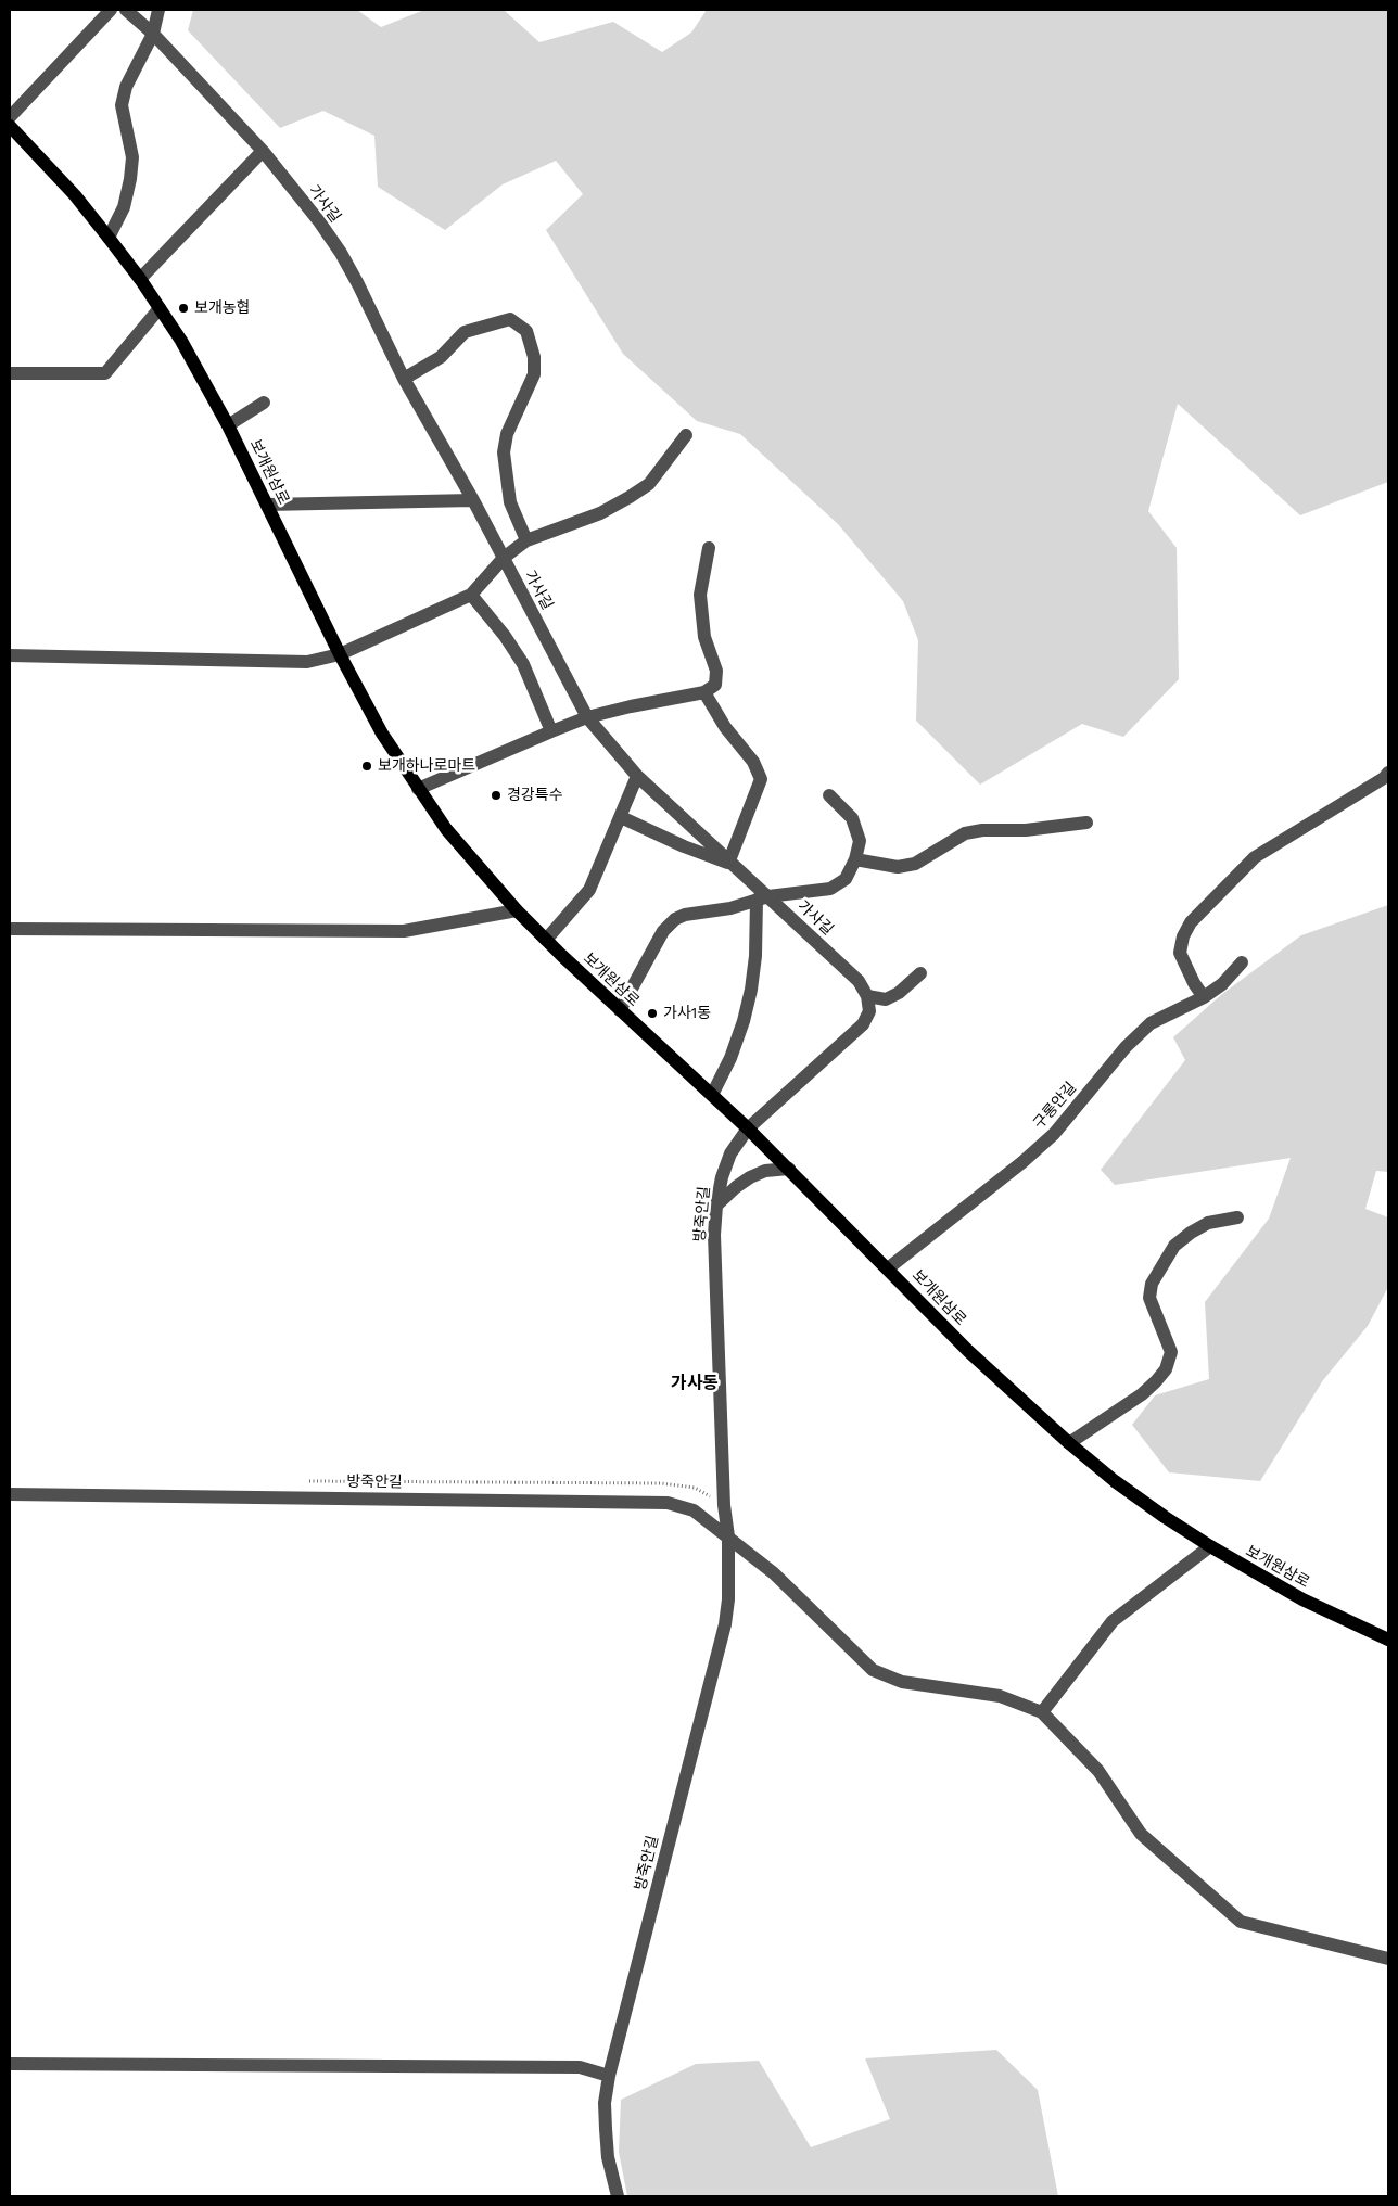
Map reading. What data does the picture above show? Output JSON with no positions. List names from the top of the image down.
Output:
{
  "streets": {
    "main road": ["보개원삼로"],
    "street": ["가사길", "구롱안길", "방죽안길"]
  },
  "crossings": [
    ["보개원삼로", "구롱안길"],
    ["보개원삼로", "방죽안길"]
  ],
  "districts": ["가사동"],
  "places": [
    "보개농협",
    "보개하나로마트",
    "경강특수",
    "가사1동"
  ]
}
